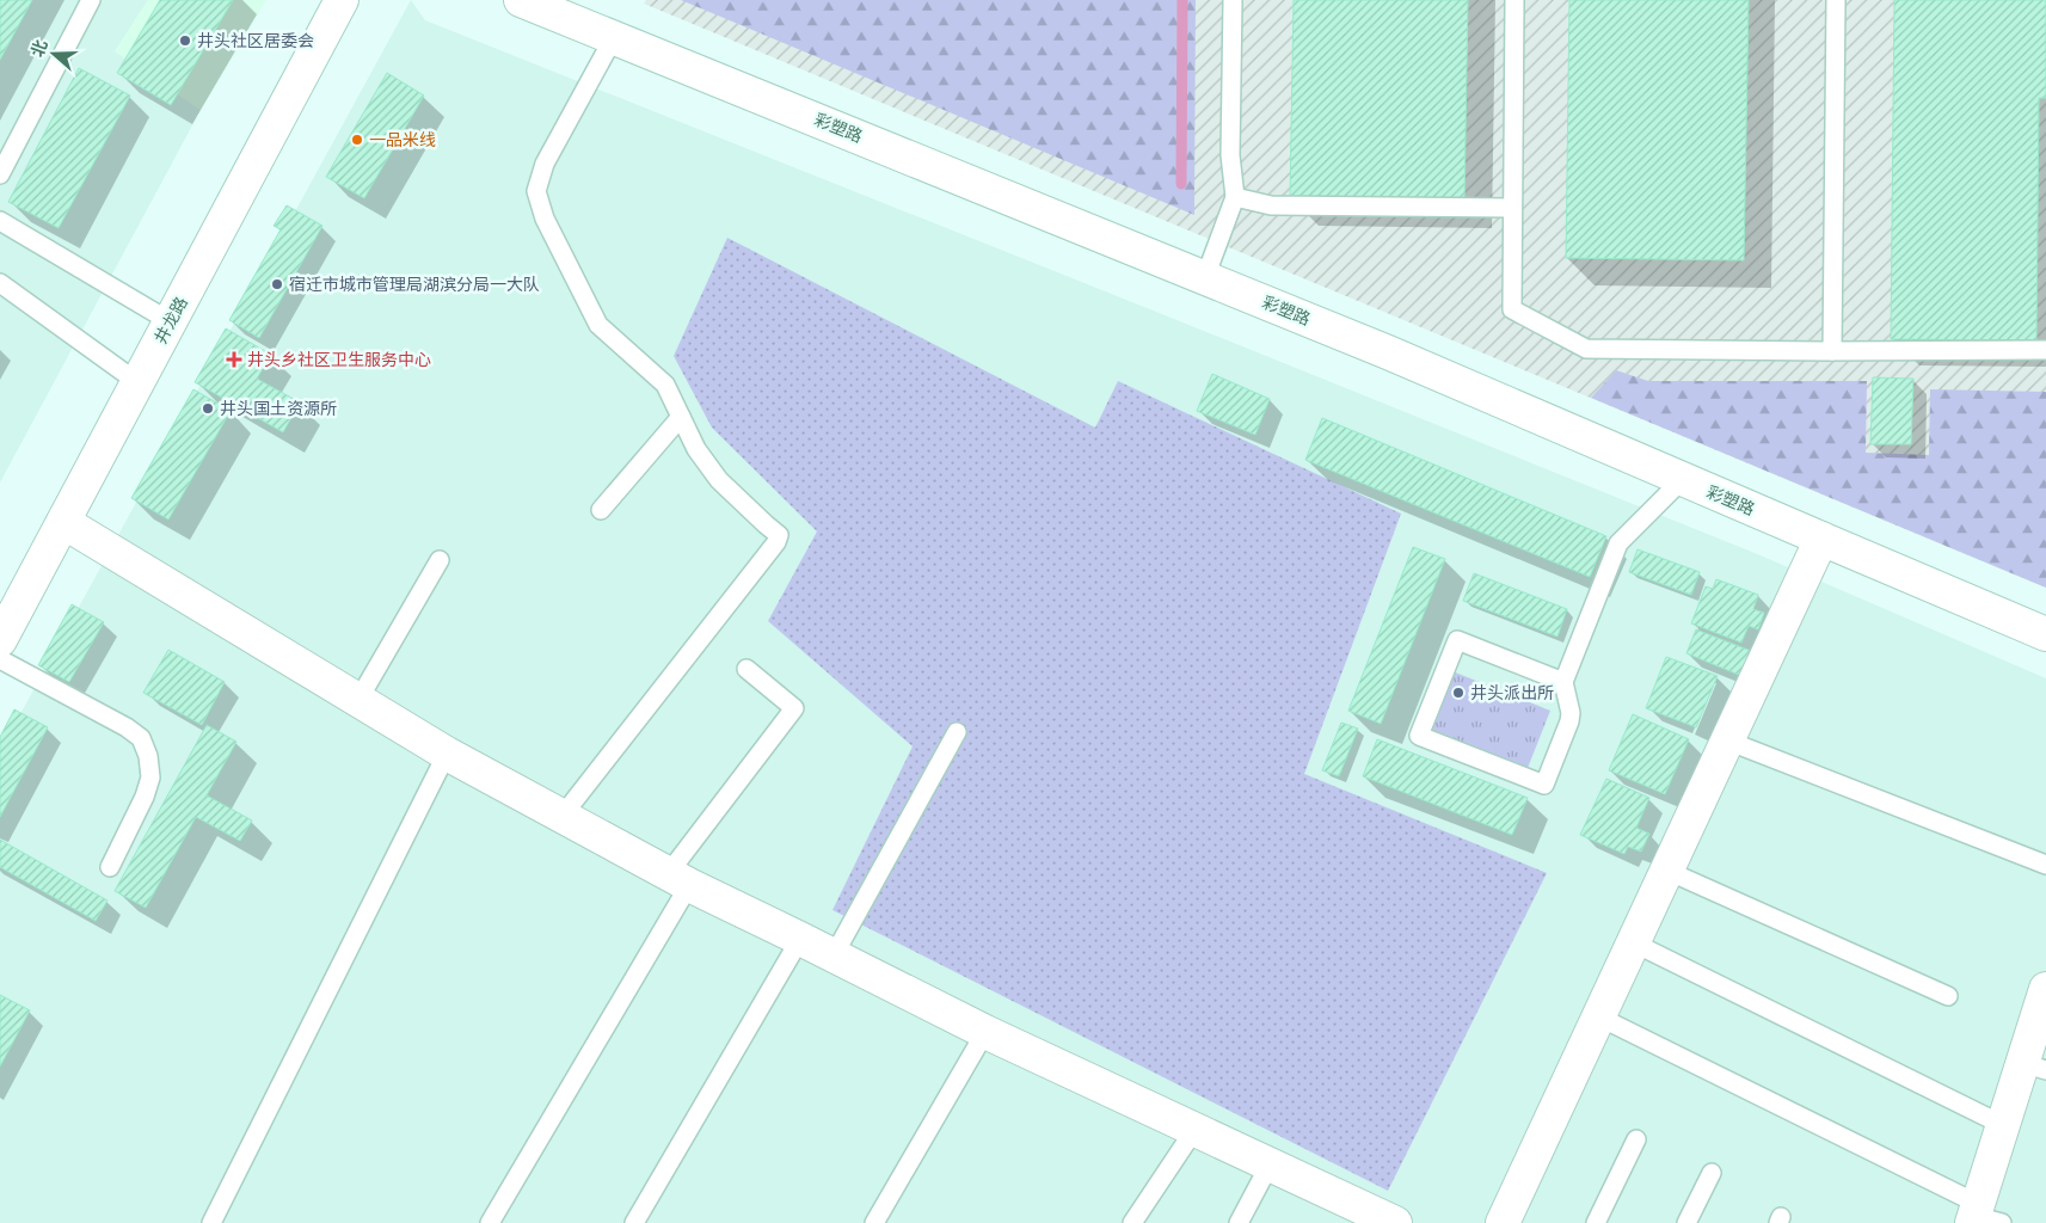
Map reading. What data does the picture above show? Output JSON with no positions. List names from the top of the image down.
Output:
{
  "streets": {
    "street": ["彩塑路", "井龙路"]
  },
  "places": {
    "other": [
      "井头社区居委会",
      "一品米线",
      "宿迁市城市管理局湖滨分局一大队",
      "井头国土资源所",
      "井头派出所"
    ],
    "health": ["井头乡社区卫生服务中心"]
  },
  "north": "left"
}
